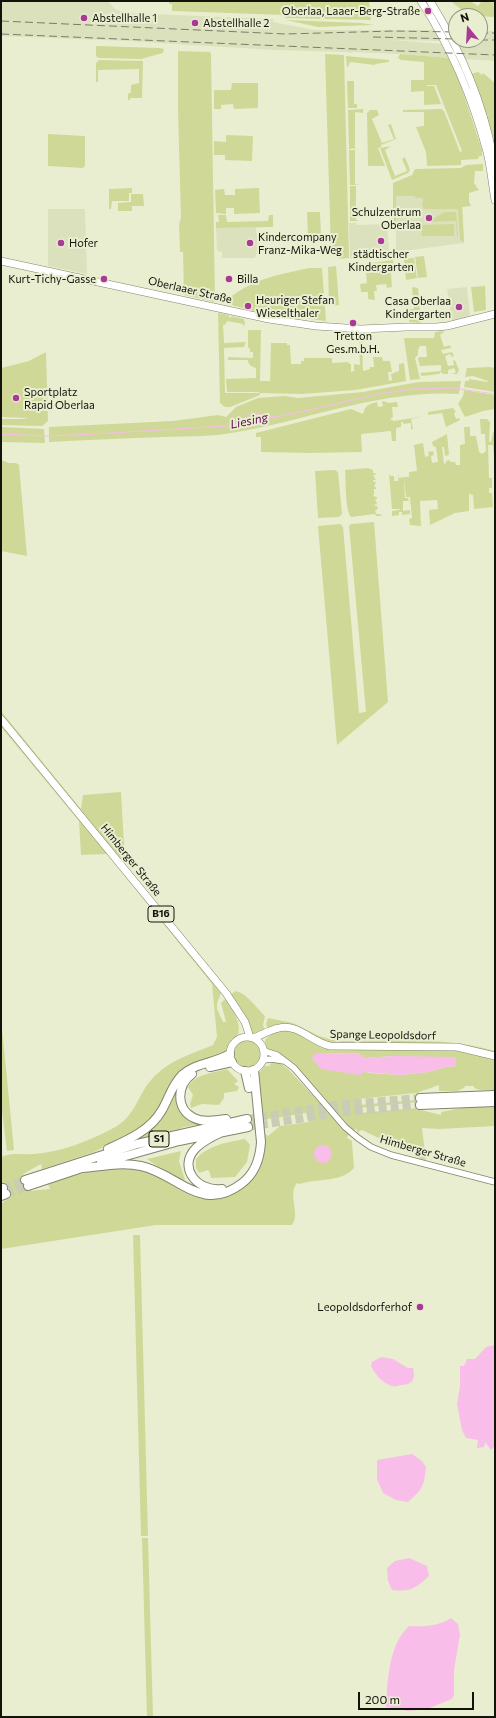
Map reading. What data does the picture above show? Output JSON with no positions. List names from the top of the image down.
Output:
{
  "streets": {
    "highway": ["S1"],
    "main road": [
      "Oberlaaer Straße",
      "Himberger Straße",
      "B16",
      "Spange Leopoldsdorf"
    ]
  },
  "crossings": [
    ["Himberger Straße", "Spange Leopoldsdorf"]
  ],
  "water": ["Liesing"],
  "places": [
    "Oberlaa, Laaer-Berg-Straße",
    "Abstellhalle 1",
    "Abstellhalle 2",
    "Schulzentrum Oberlaa",
    "städtischer Kindergarten",
    "Hofer",
    "Kindercompany Franz-Mika-Weg",
    "Kurt-Tichy-Gasse",
    "Billa",
    "Heuriger Stefan Wieselthaler",
    "Casa Oberlaa Kindergarten",
    "Tretton Ges.m.b.H.",
    "Sportplatz Rapid Oberlaa",
    "Leopoldsdorferhof"
  ],
  "scale_bar": "200 m",
  "north": "top"
}
